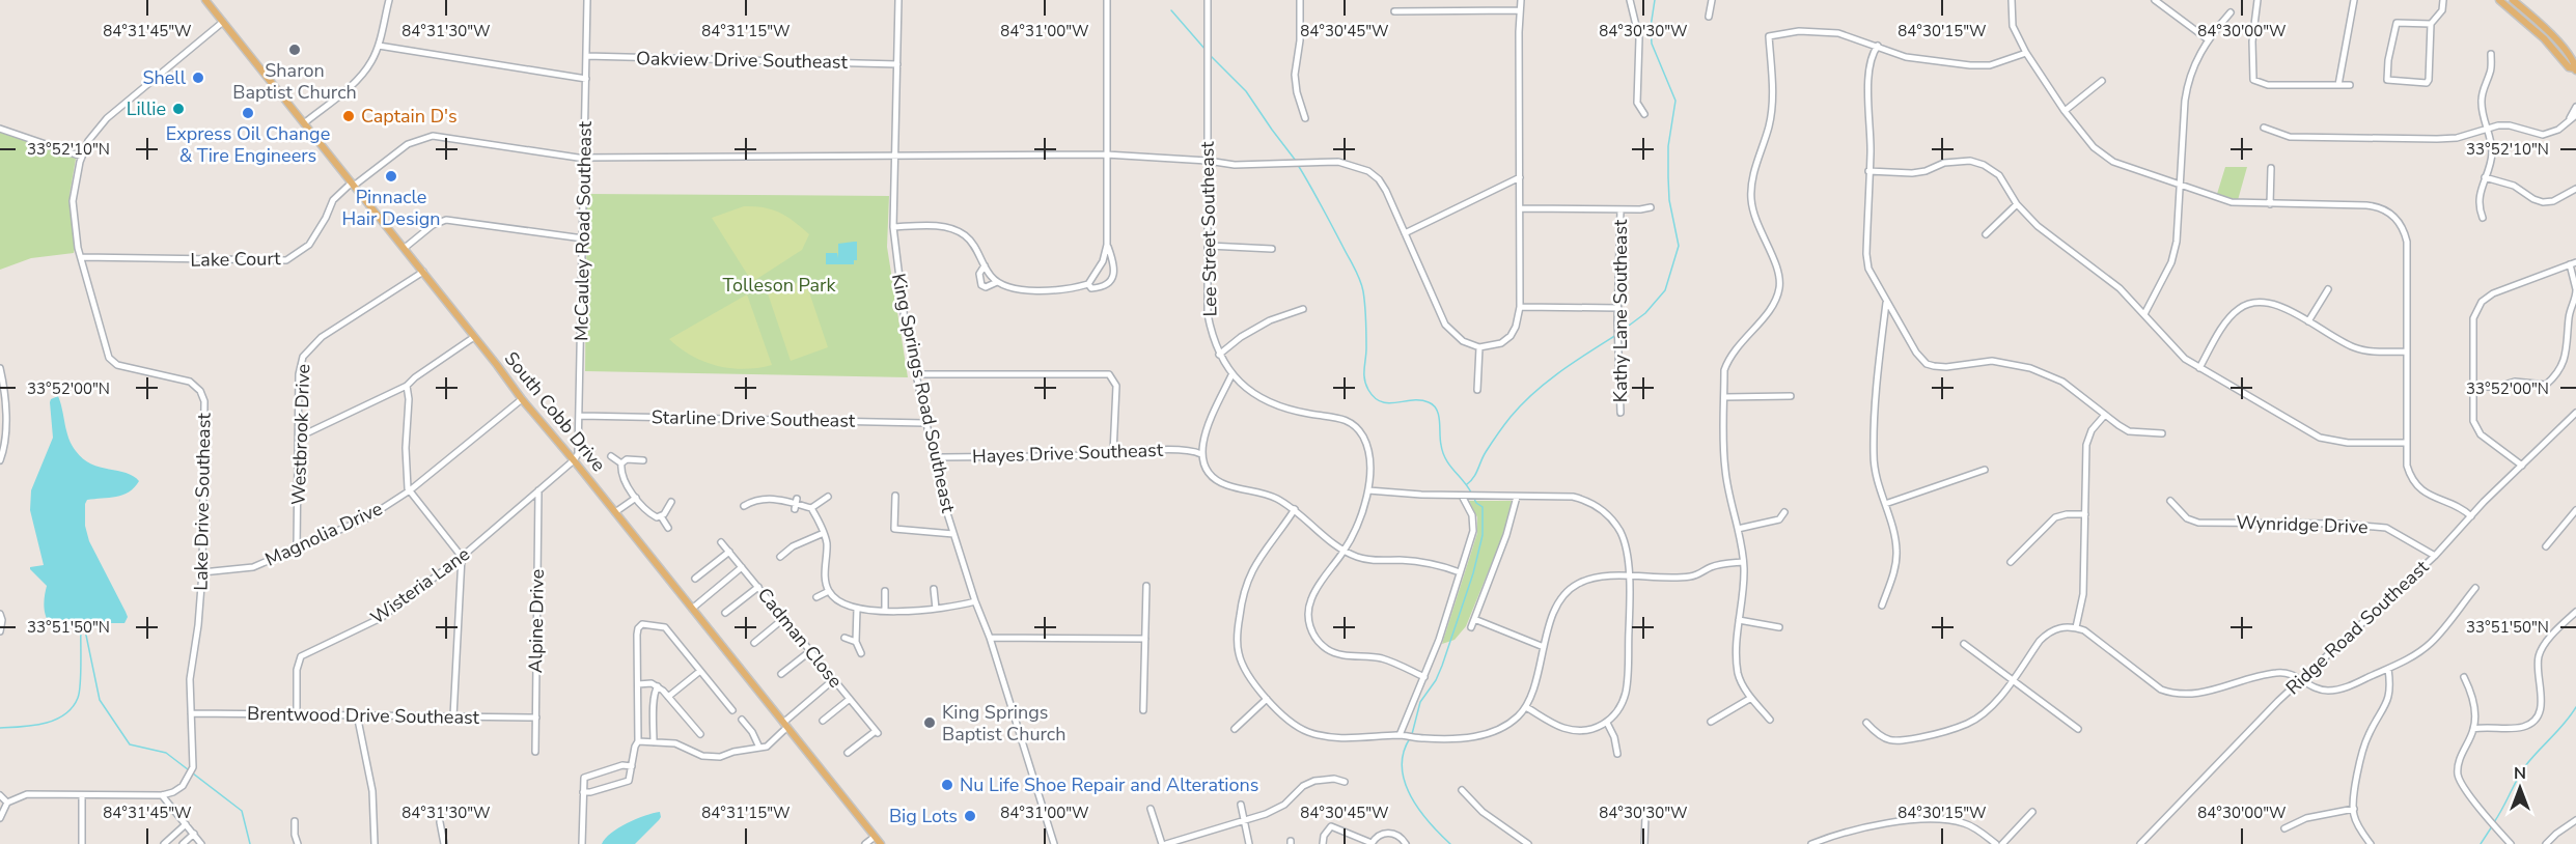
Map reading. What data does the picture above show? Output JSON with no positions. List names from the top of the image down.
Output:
{
  "streets": {
    "main road": ["South Cobb Drive"],
    "street": [
      "Oakview Drive Southeast",
      "Lee Street Southeast",
      "McCauley Road Southeast",
      "Lake Court",
      "Kathy Lane Southeast",
      "King Springs Road Southeast",
      "Starline Drive Southeast",
      "Westbrook Drive",
      "Hayes Drive Southeast",
      "Lake Drive Southeast",
      "Wynridge Drive",
      "Magnolia Drive",
      "Wisteria Lane",
      "Alpine Drive",
      "Ridge Road Southeast",
      "Cadman Close",
      "Brentwood Drive Southeast"
    ]
  },
  "crossings": [
    ["Oakview Drive Southeast", "McCauley Road Southeast"],
    ["Oakview Drive Southeast", "King Springs Road Southeast"],
    ["Lee Street Southeast", "Lake Court"],
    ["McCauley Road Southeast", "Lake Court"],
    ["McCauley Road Southeast", "South Cobb Drive"],
    ["McCauley Road Southeast", "Starline Drive Southeast"],
    ["McCauley Road Southeast", "Wisteria Lane"],
    ["Lake Court", "King Springs Road Southeast"],
    ["Lake Court", "South Cobb Drive"],
    ["Lake Court", "Lake Drive Southeast"],
    ["King Springs Road Southeast", "Starline Drive Southeast"],
    ["King Springs Road Southeast", "Hayes Drive Southeast"],
    ["South Cobb Drive", "Westbrook Drive"],
    ["South Cobb Drive", "Lake Drive Southeast"],
    ["South Cobb Drive", "Magnolia Drive"],
    ["South Cobb Drive", "Wisteria Lane"],
    ["Westbrook Drive", "Magnolia Drive"],
    ["Lake Drive Southeast", "Magnolia Drive"],
    ["Lake Drive Southeast", "Brentwood Drive Southeast"],
    ["Wynridge Drive", "Ridge Road Southeast"],
    ["Wisteria Lane", "Alpine Drive"],
    ["Wisteria Lane", "Brentwood Drive Southeast"],
    ["Alpine Drive", "Brentwood Drive Southeast"]
  ],
  "parks": ["Tolleson Park"],
  "places": [
    "Sharon Baptist Church",
    "Shell",
    "Lillie",
    "Express Oil Change & Tire Engineers",
    "Captain D's",
    "Pinnacle Hair Design",
    "King Springs Baptist Church",
    "Nu Life Shoe Repair and Alterations",
    "Big Lots"
  ],
  "north": "top",
  "coordinates": [
    "84°31'45\"W",
    "84°31'30\"W",
    "84°31'15\"W",
    "84°31'00\"W",
    "84°30'45\"W",
    "84°30'30\"W",
    "84°30'15\"W",
    "84°30'00\"W",
    "33°52'10\"N",
    "33°52'00\"N",
    "33°51'50\"N"
  ]
}
